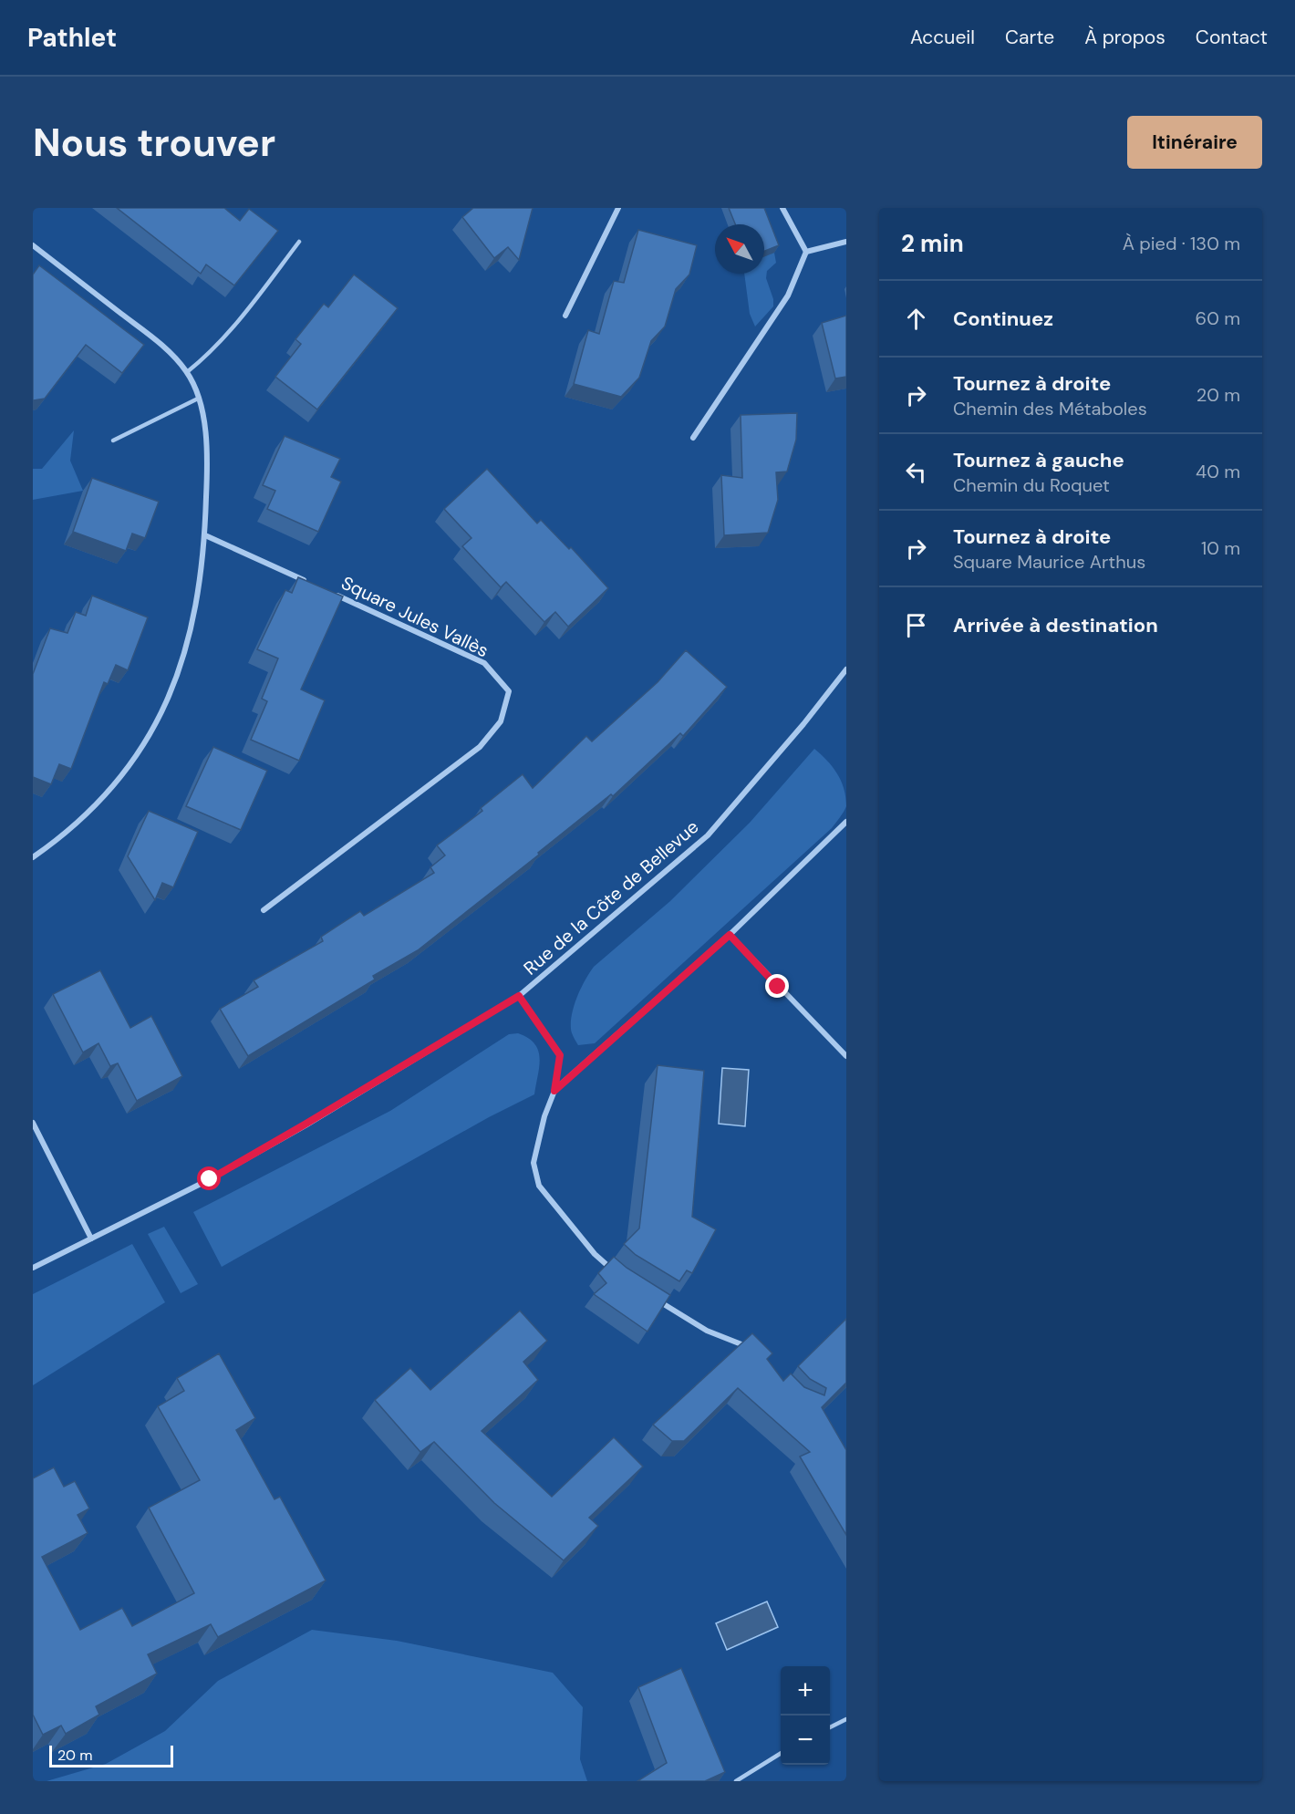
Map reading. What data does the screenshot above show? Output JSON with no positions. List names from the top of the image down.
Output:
{
  "streets": {
    "street": ["Square Jules Vallès", "Rue de la Côte de Bellevue"]
  },
  "scale_bar": "20 m",
  "north": "top left",
  "page": {
    "header": "Pathlet",
    "nav": [
      "Accueil",
      "Carte",
      "À propos",
      "Contact"
    ],
    "buttons": "Itinéraire",
    "title": "Nous trouver",
    "heading": ["2 min", "À pied · 130 m"],
    "list": [
      ["Continuez", "60 m"],
      ["Tournez à droite", "Chemin des Métaboles", "20 m"],
      ["Tournez à gauche", "Chemin du Roquet", "40 m"],
      ["Tournez à droite", "Square Maurice Arthus", "10 m"],
      "Arrivée à destination"
    ],
    "map_buttons": ["+", "−"],
    "scale": "20 m"
  }
}
